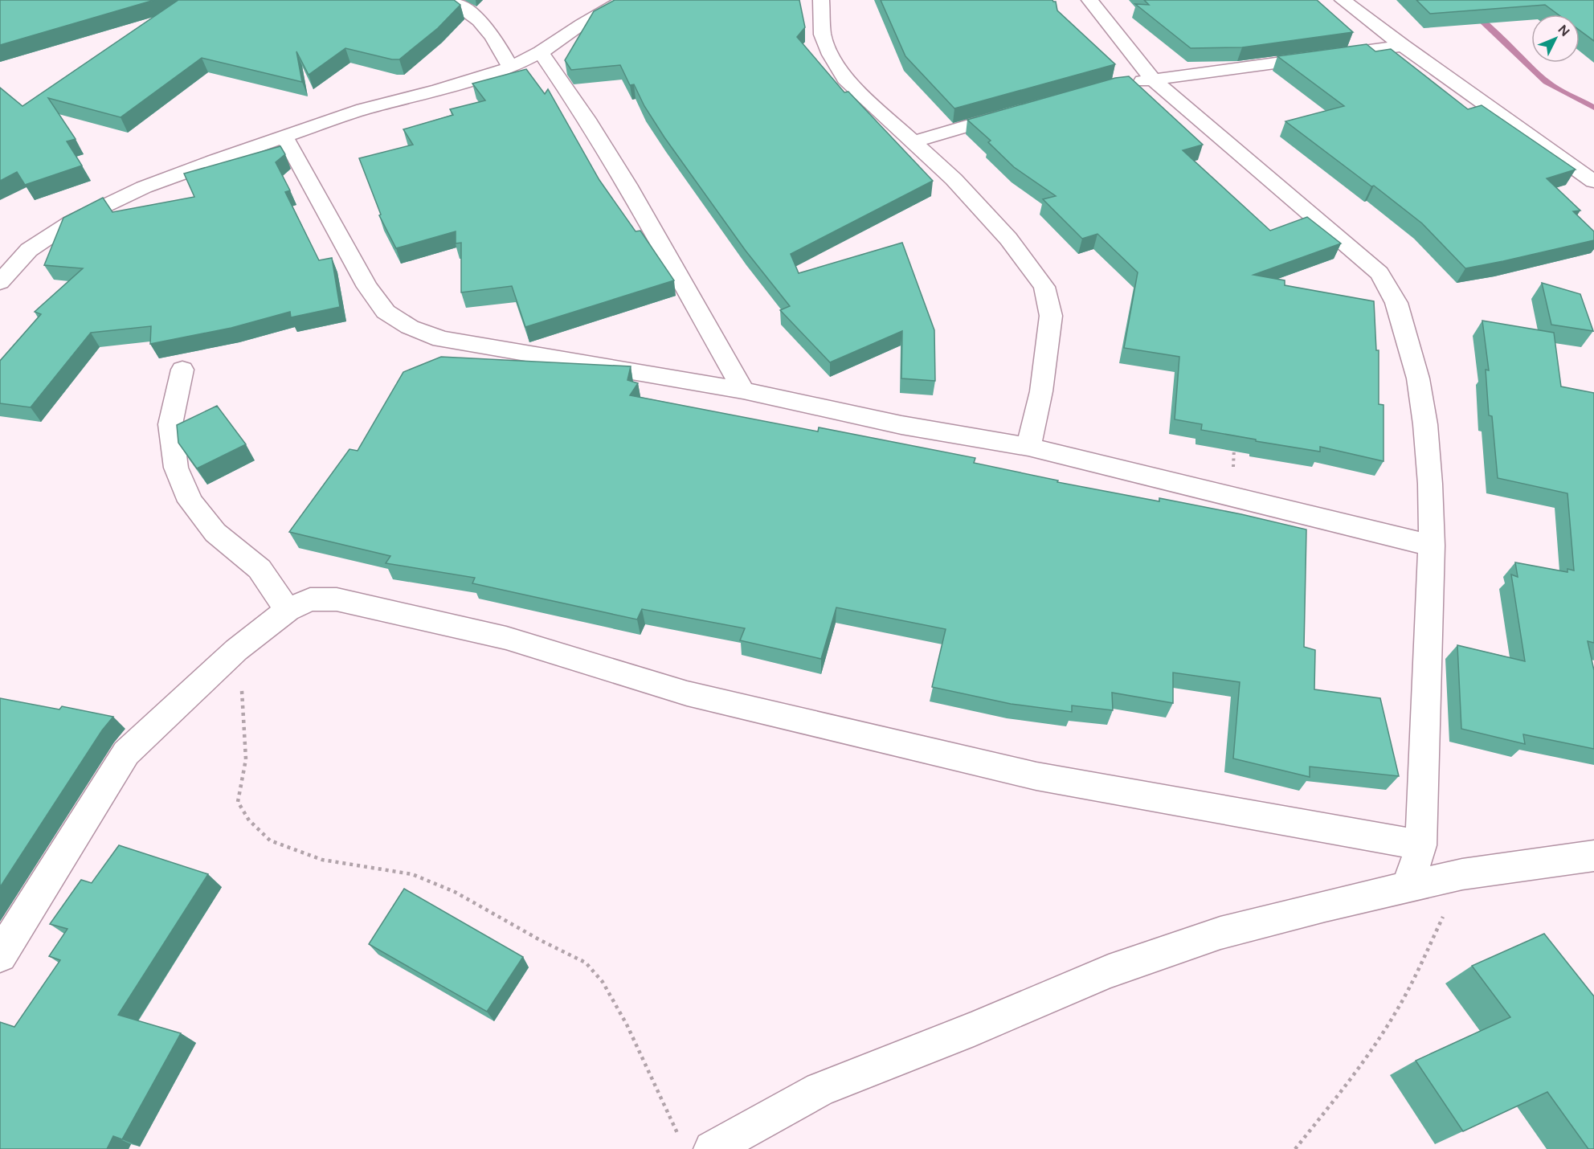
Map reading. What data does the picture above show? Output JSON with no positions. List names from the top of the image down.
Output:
{
  "north": "top right"
}
